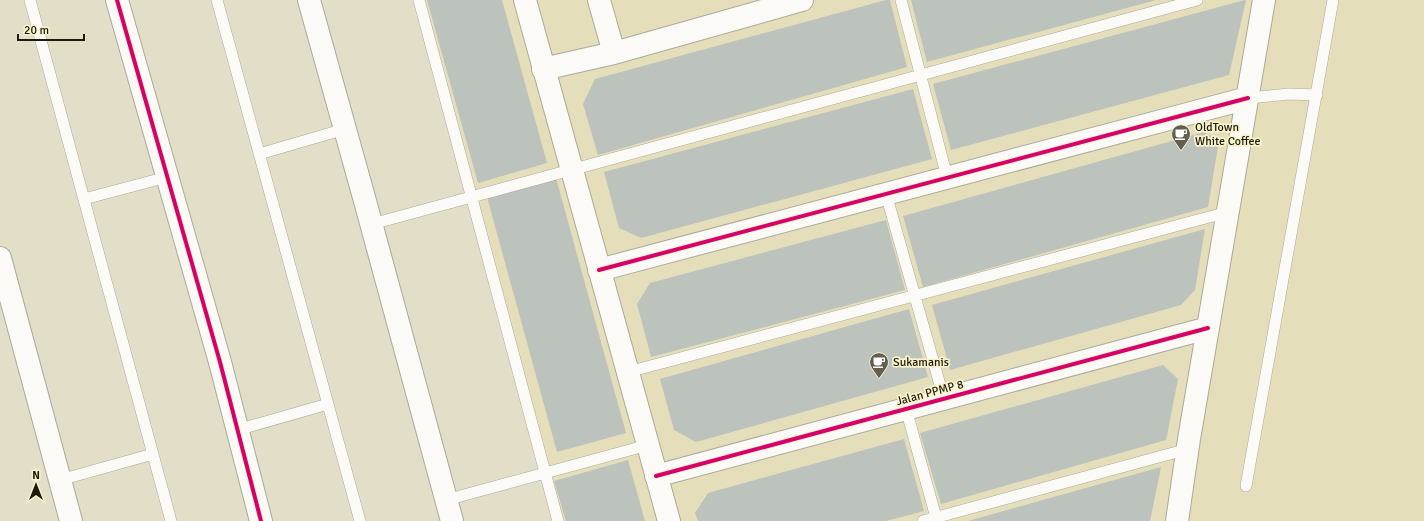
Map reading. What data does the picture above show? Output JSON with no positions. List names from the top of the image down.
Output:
{
  "streets": {
    "street": ["Jalan PPMP 8"]
  },
  "places": {
    "cafe": ["OldTown White Coffee", "Sukamanis"]
  },
  "scale_bar": "20 m",
  "north": "top"
}
